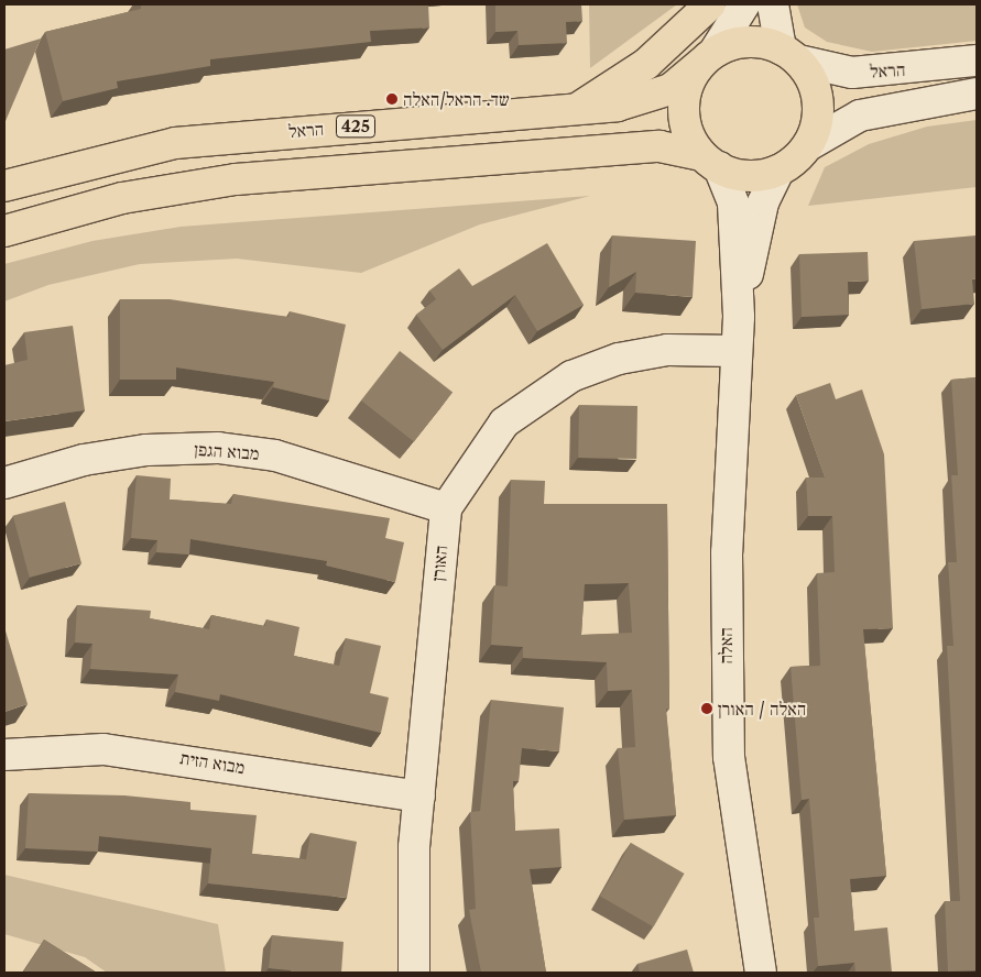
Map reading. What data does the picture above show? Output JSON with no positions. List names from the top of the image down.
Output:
{
  "streets": {
    "main road": ["הראל", "425"],
    "street": [
      "מבוא הגפן",
      "האורן",
      "האלה",
      "מבוא הזית"
    ]
  },
  "crossings": [
    ["הראל", "האלה"],
    ["מבוא הגפן", "האורן"],
    ["האורן", "האלה"],
    ["האורן", "מבוא הזית"]
  ],
  "places": ["שד. הראל/האלה", "האלה / האורן"]
}
